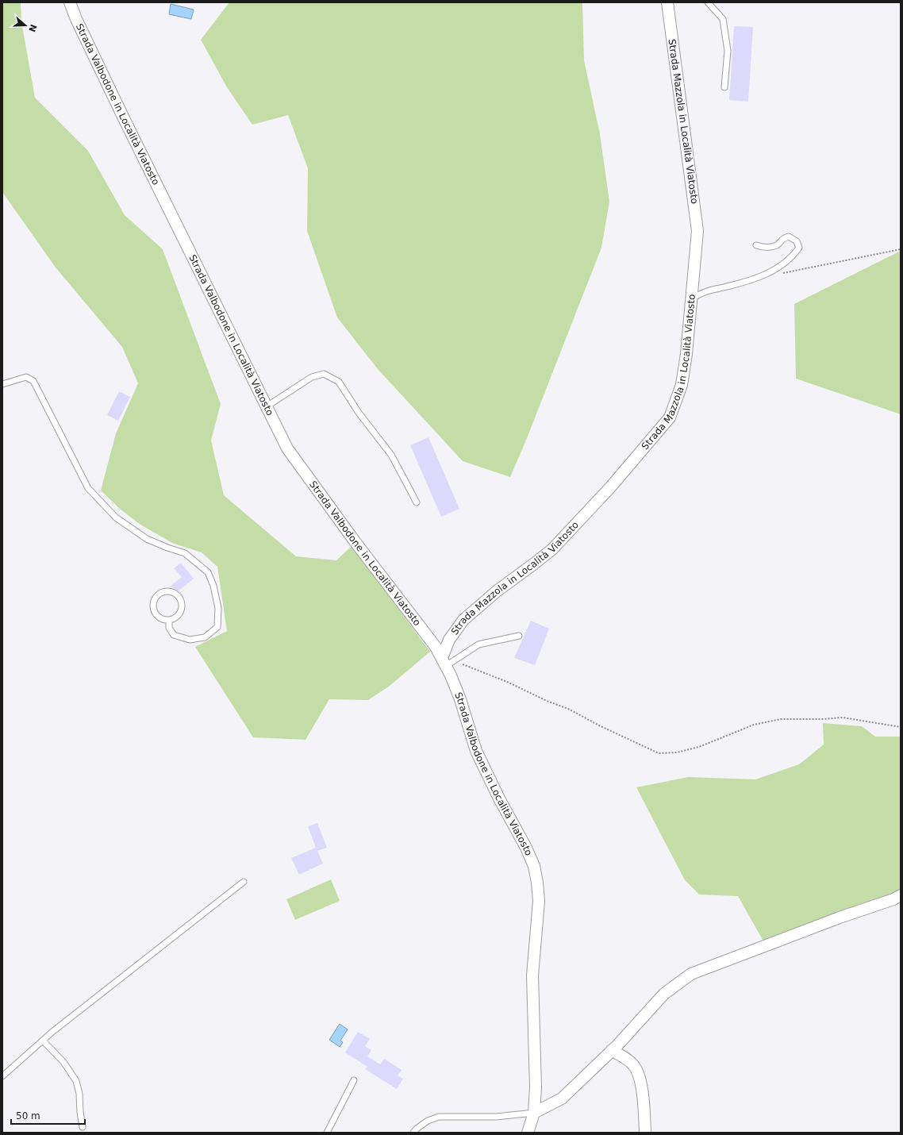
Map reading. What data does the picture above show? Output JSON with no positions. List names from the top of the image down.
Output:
{
  "streets": {
    "street": ["Strada Valbodone in Località Viatosto", "Strada Mazzola in Località Viatosto"]
  },
  "crossings": [
    ["Strada Valbodone in Località Viatosto", "Strada Mazzola in Località Viatosto"]
  ],
  "scale_bar": "50 m",
  "north": "right"
}
